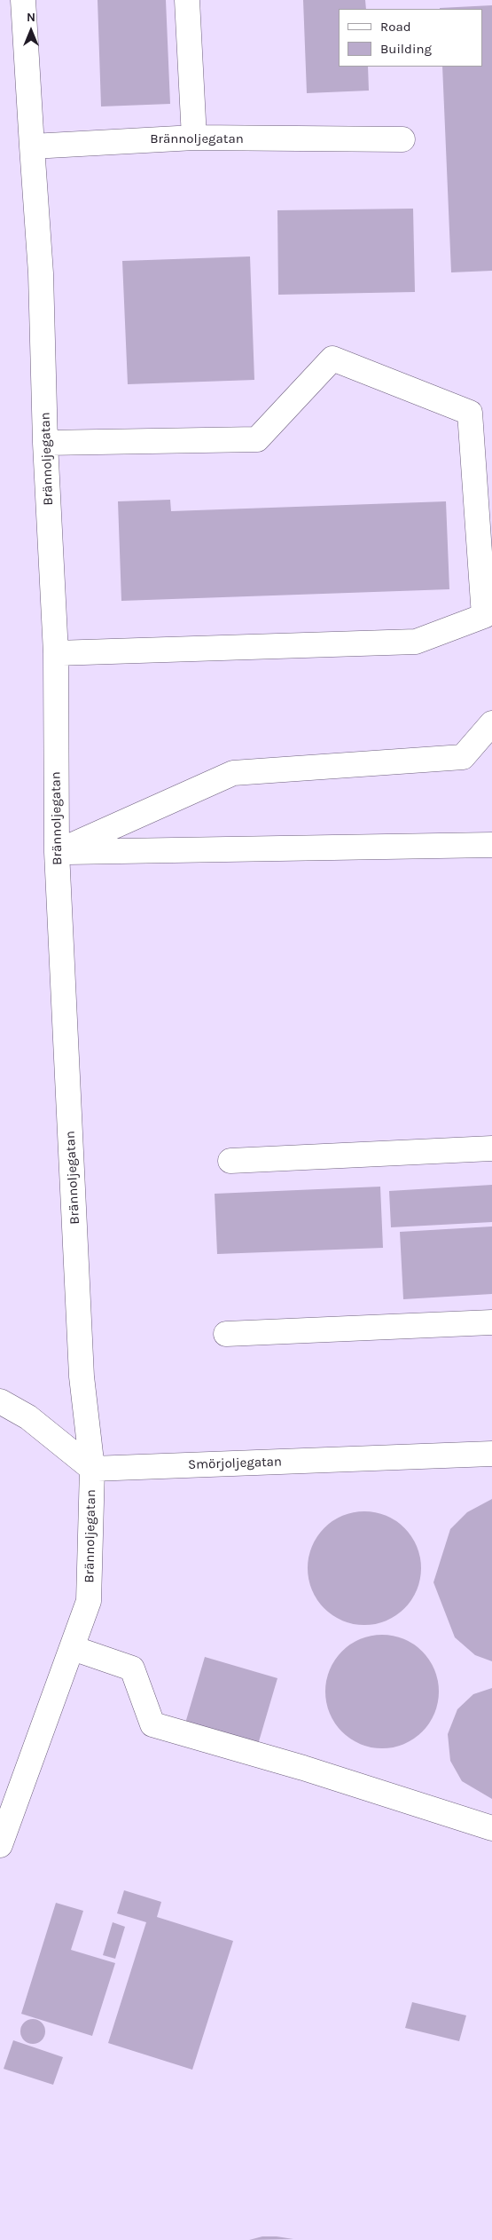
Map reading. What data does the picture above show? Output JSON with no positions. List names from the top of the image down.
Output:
{
  "streets": {
    "lane": ["Brännoljegatan", "Smörjoljegatan"]
  },
  "crossings": [
    ["Brännoljegatan", "Smörjoljegatan"]
  ],
  "legend": ["Road", "Building"],
  "north": "top"
}
